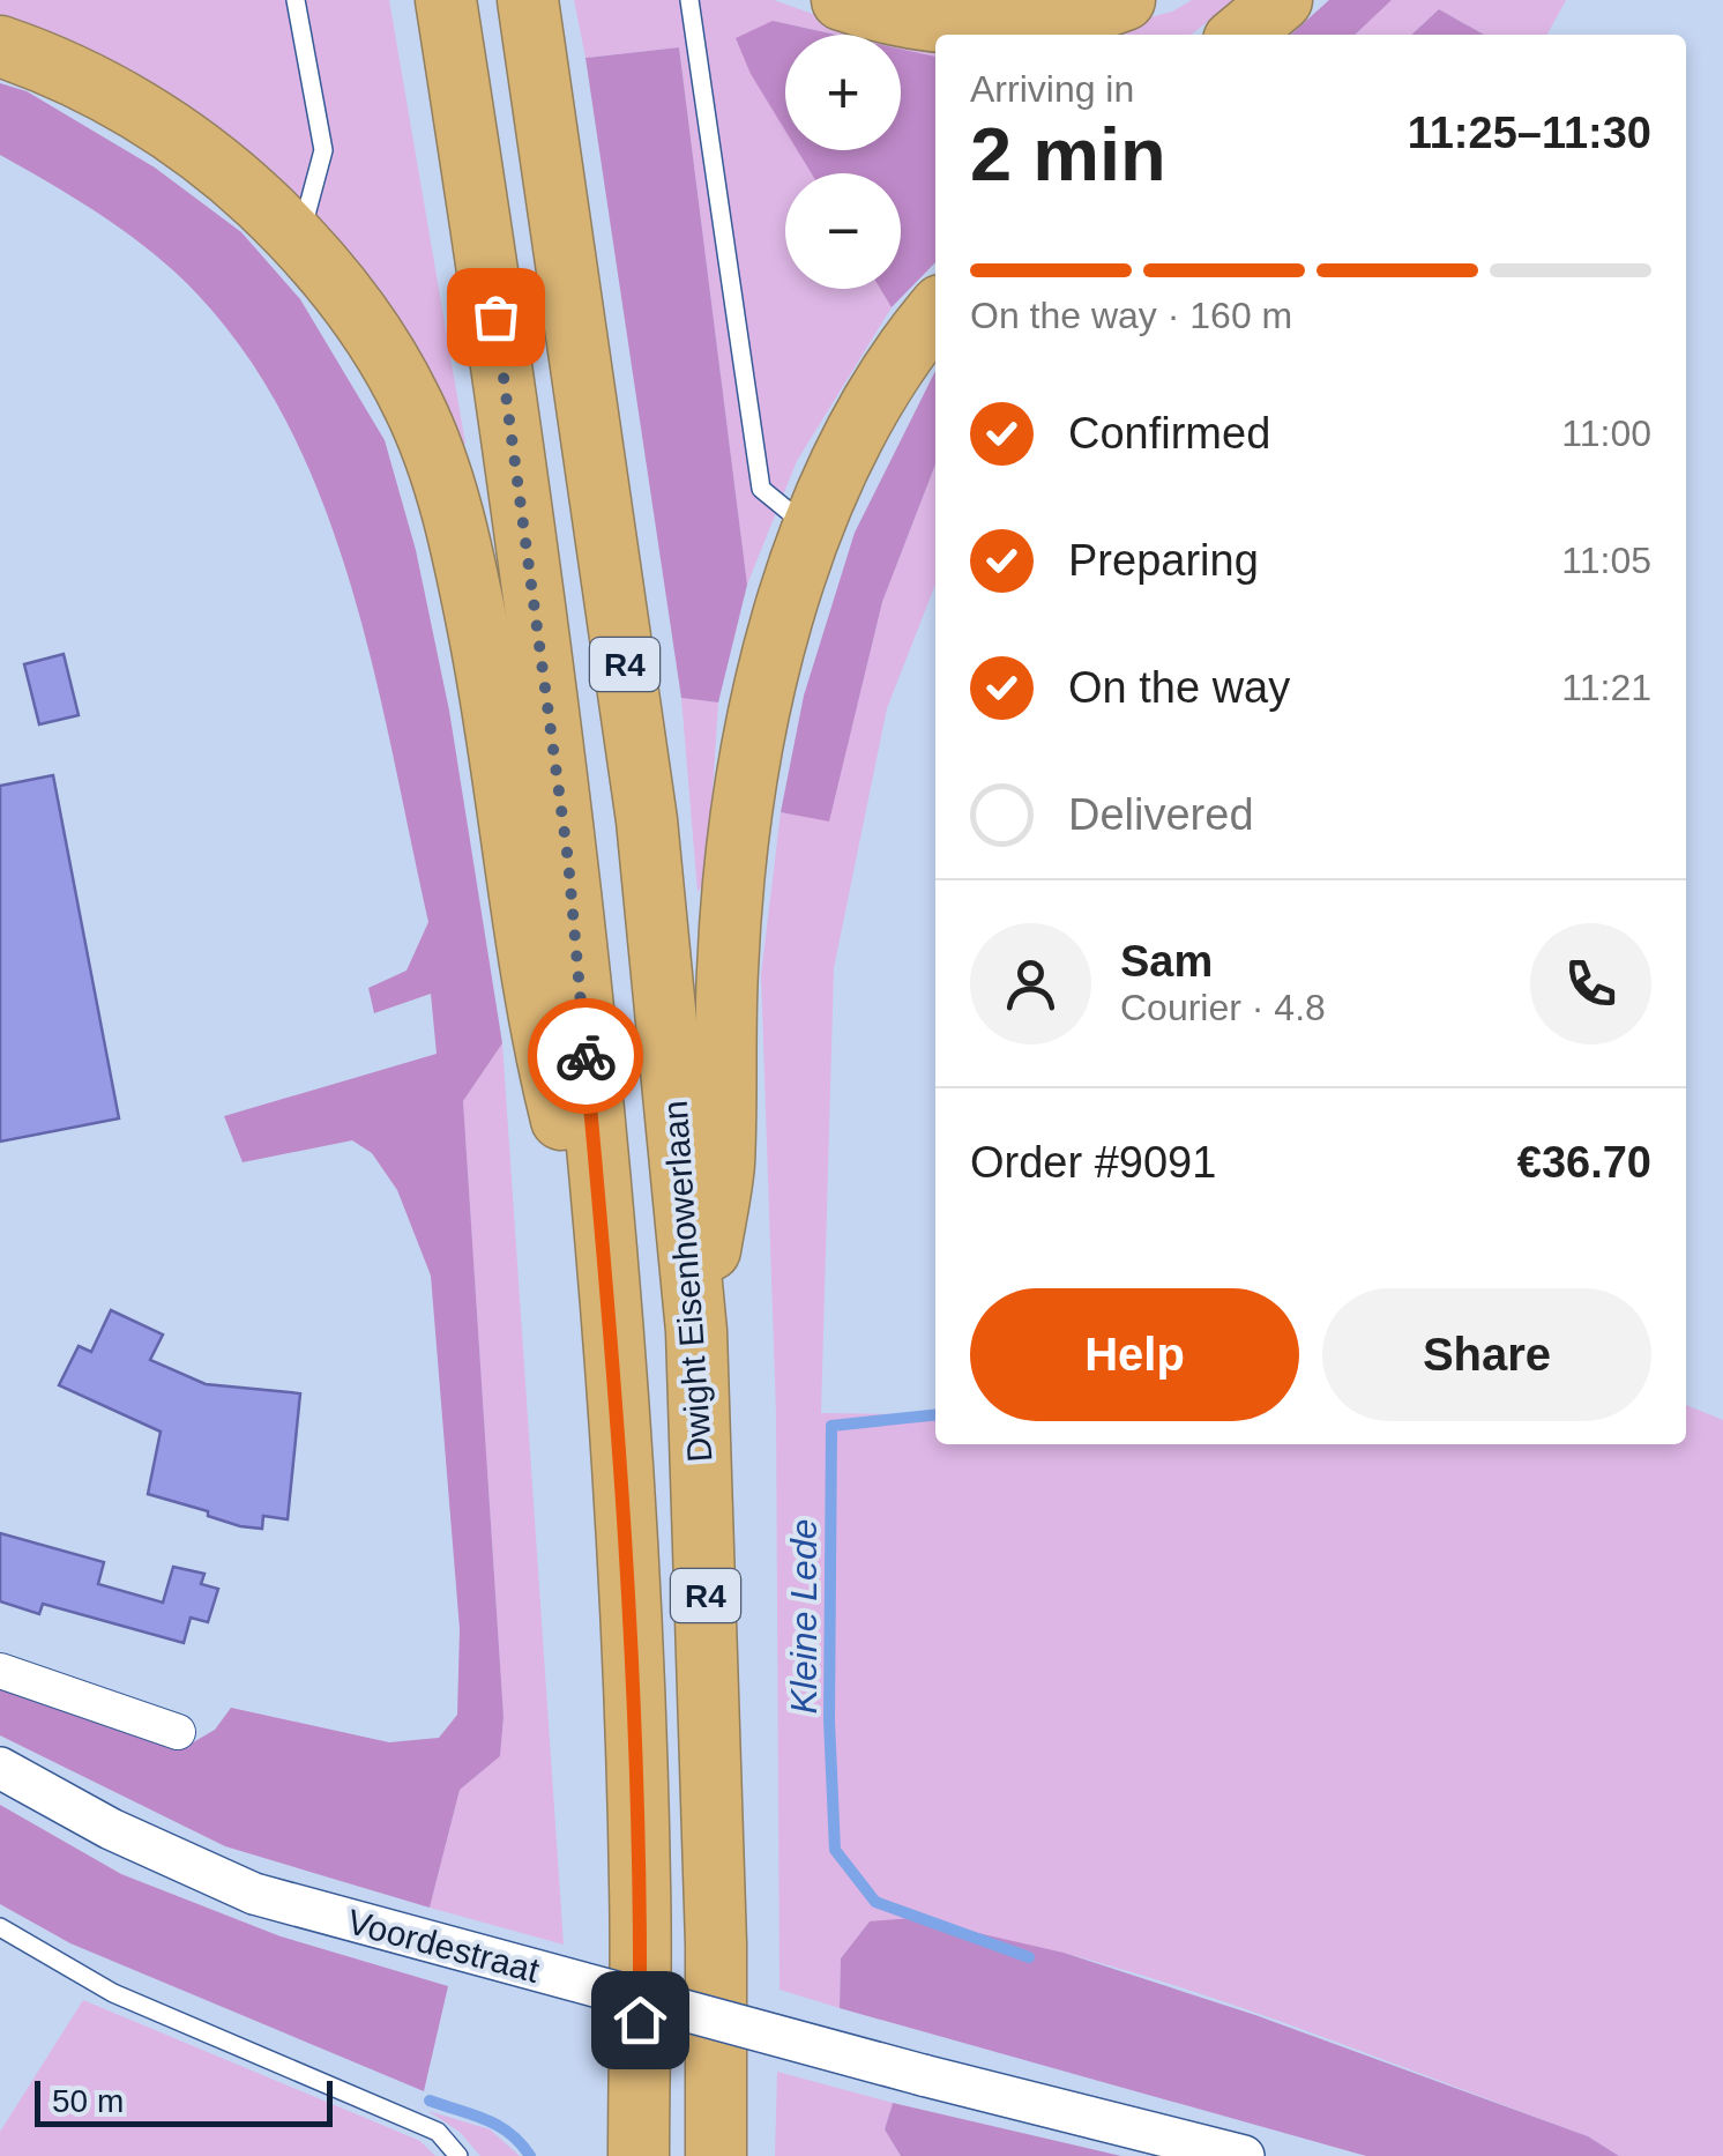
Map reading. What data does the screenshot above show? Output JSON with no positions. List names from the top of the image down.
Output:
{
  "streets": {
    "highway": ["R4", "Dwight Eisenhowerlaan"],
    "street": ["Voordestraat"]
  },
  "water": ["Kleine Lede"],
  "scale_bar": "50 m",
  "page": {
    "map_buttons": ["+", "−"],
    "heading": ["2 min", "Arriving in", "11:25–11:30"],
    "panel": [
      "Sam",
      "Courier · 4.8",
      "Order #9091",
      "€36.70"
    ],
    "bar": "On the way · 160 m",
    "list": [
      ["Confirmed", "11:00"],
      ["Preparing", "11:05"],
      ["On the way", "11:21"],
      "Delivered"
    ],
    "buttons": ["Help", "Share"],
    "scale": "50 m"
  }
}
